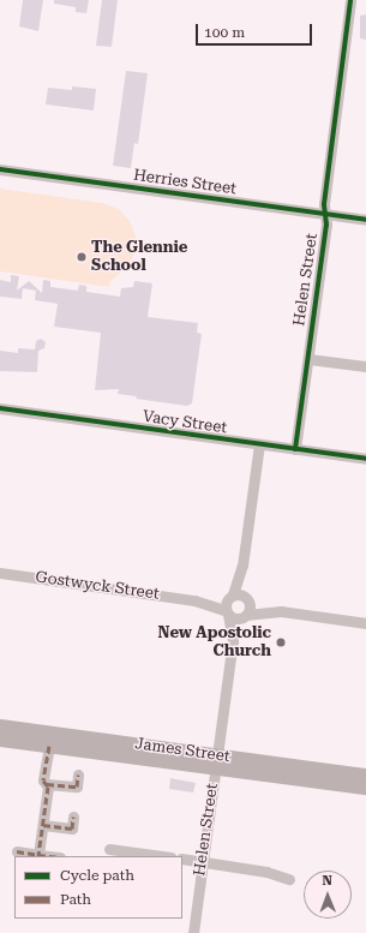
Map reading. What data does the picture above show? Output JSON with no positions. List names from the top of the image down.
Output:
{
  "streets": {
    "highway": ["James Street"],
    "street": [
      "Herries Street",
      "Helen Street",
      "Vacy Street",
      "Gostwyck Street"
    ]
  },
  "crossings": [
    ["Herries Street", "Helen Street"],
    ["Helen Street", "Vacy Street"],
    ["Helen Street", "Gostwyck Street"],
    ["Helen Street", "James Street"]
  ],
  "places": ["The Glennie School", "New Apostolic Church"],
  "legend": ["Cycle path", "Path"],
  "scale_bar": "100 m",
  "north": "top"
}
